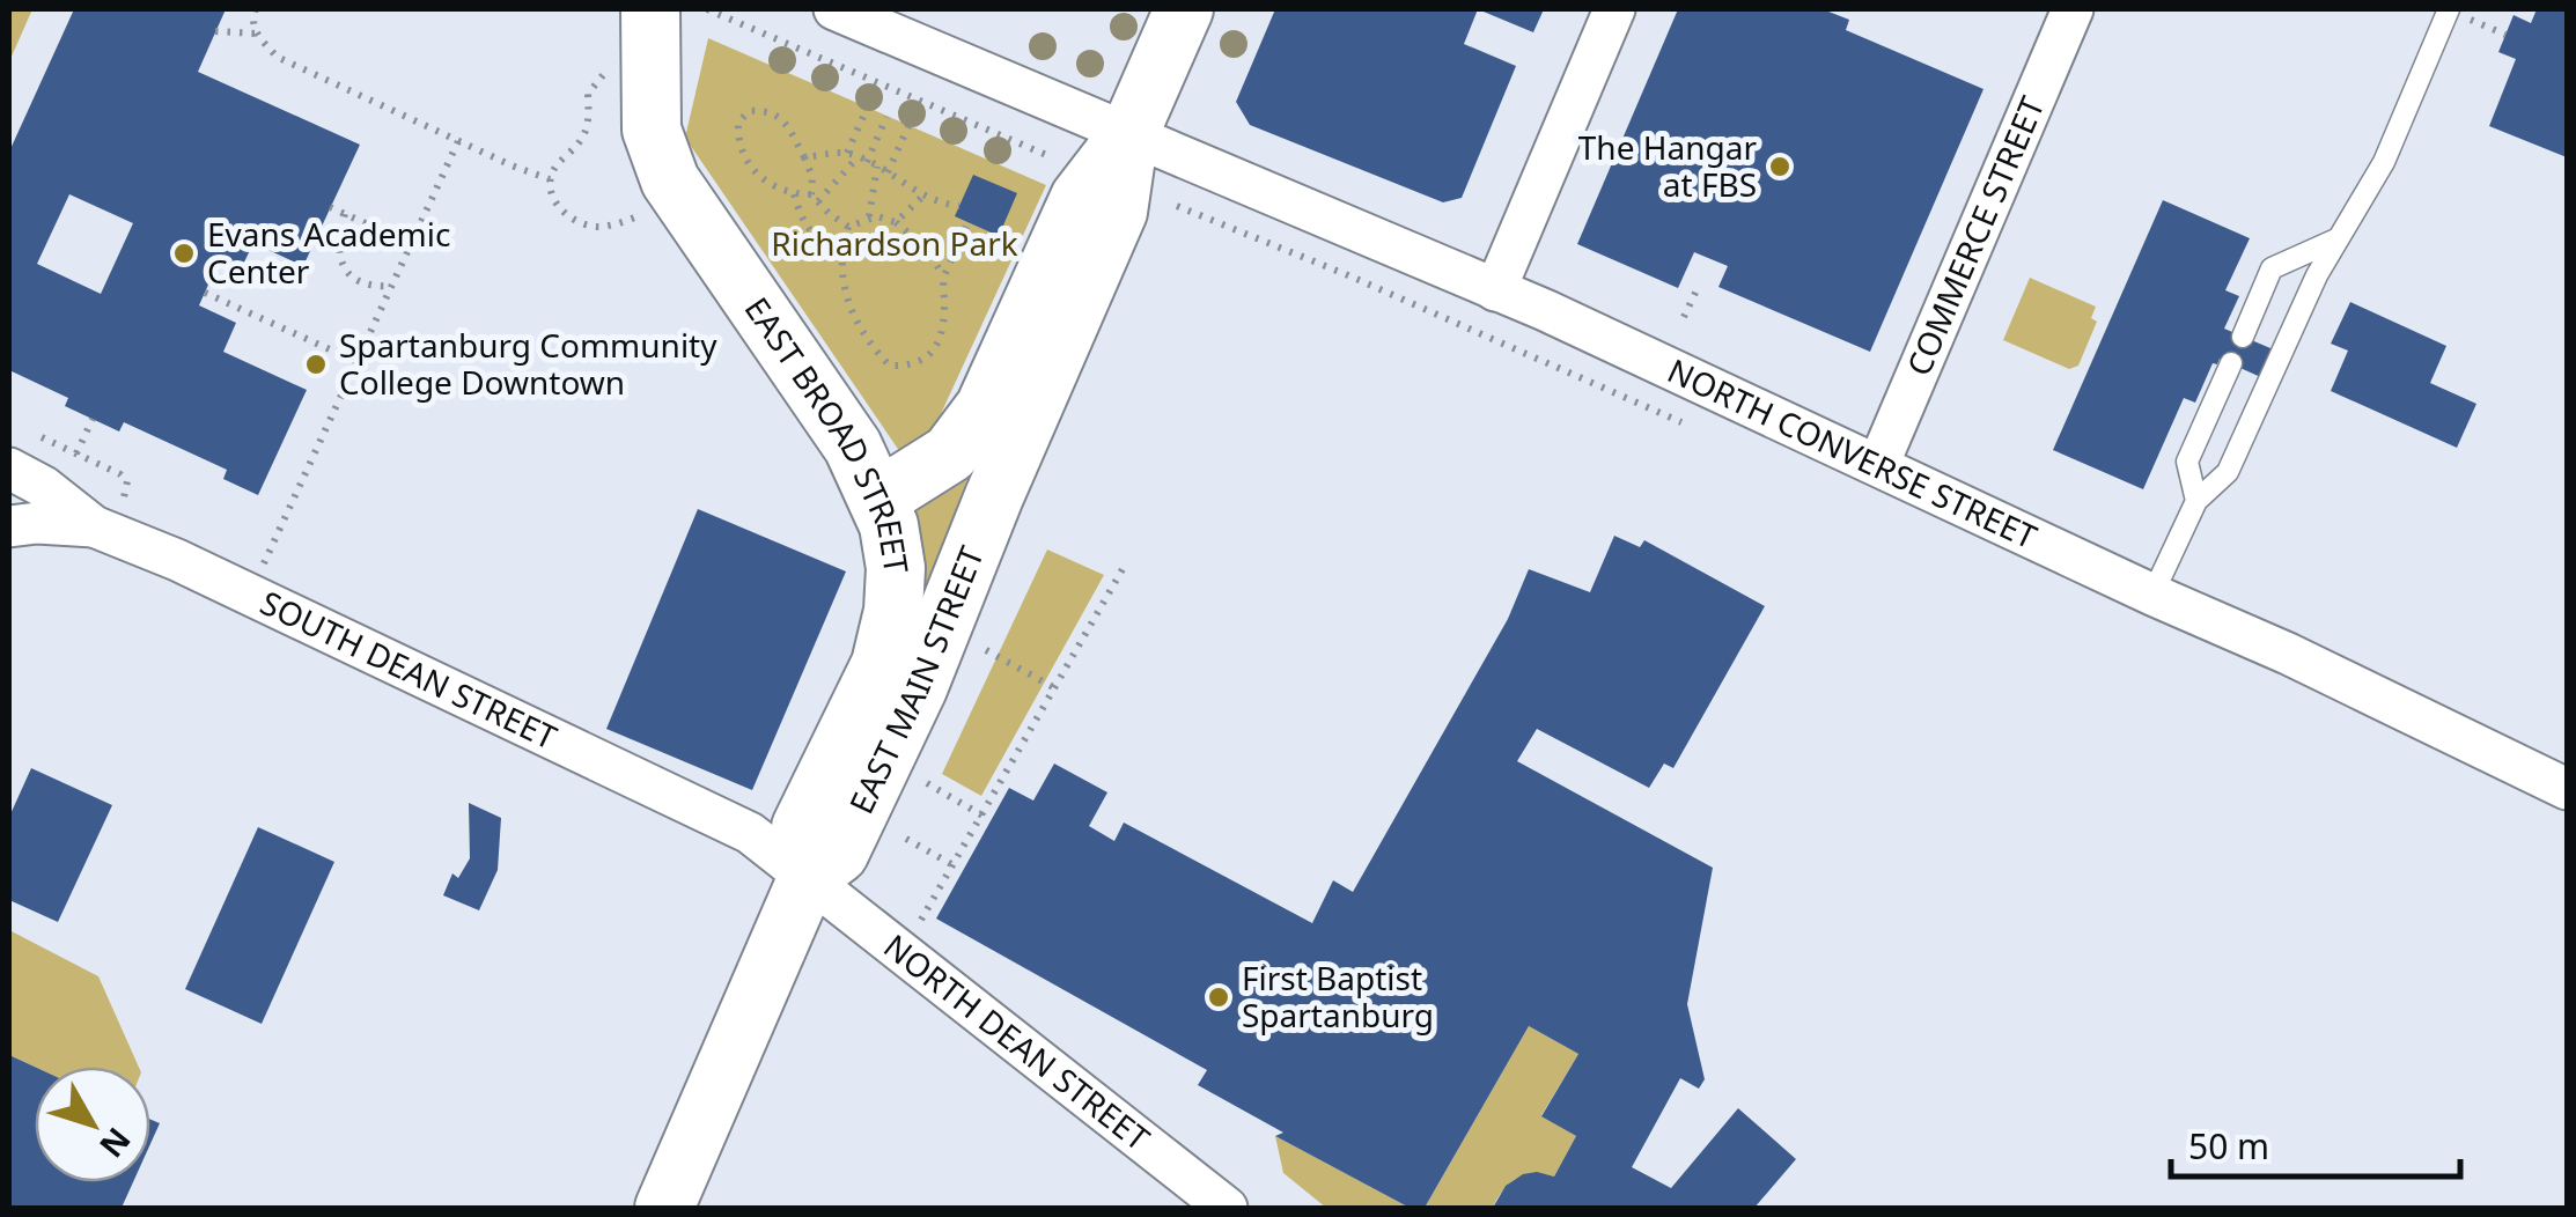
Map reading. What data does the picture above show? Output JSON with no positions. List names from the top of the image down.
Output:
{
  "streets": {
    "street": [
      "COMMERCE STREET",
      "EAST BROAD STREET",
      "NORTH CONVERSE STREET",
      "SOUTH DEAN STREET",
      "EAST MAIN STREET",
      "NORTH DEAN STREET"
    ]
  },
  "crossings": [
    ["COMMERCE STREET", "NORTH CONVERSE STREET"],
    ["EAST BROAD STREET", "SOUTH DEAN STREET"],
    ["EAST BROAD STREET", "EAST MAIN STREET"],
    ["EAST BROAD STREET", "NORTH DEAN STREET"],
    ["NORTH CONVERSE STREET", "EAST MAIN STREET"],
    ["SOUTH DEAN STREET", "EAST MAIN STREET"],
    ["SOUTH DEAN STREET", "NORTH DEAN STREET"],
    ["EAST MAIN STREET", "NORTH DEAN STREET"]
  ],
  "parks": ["Richardson Park"],
  "places": [
    "The Hangar at FBS",
    "Evans Academic Center",
    "Spartanburg Community College Downtown",
    "First Baptist Spartanburg"
  ],
  "scale_bar": "50 m",
  "north": "bottom right"
}
